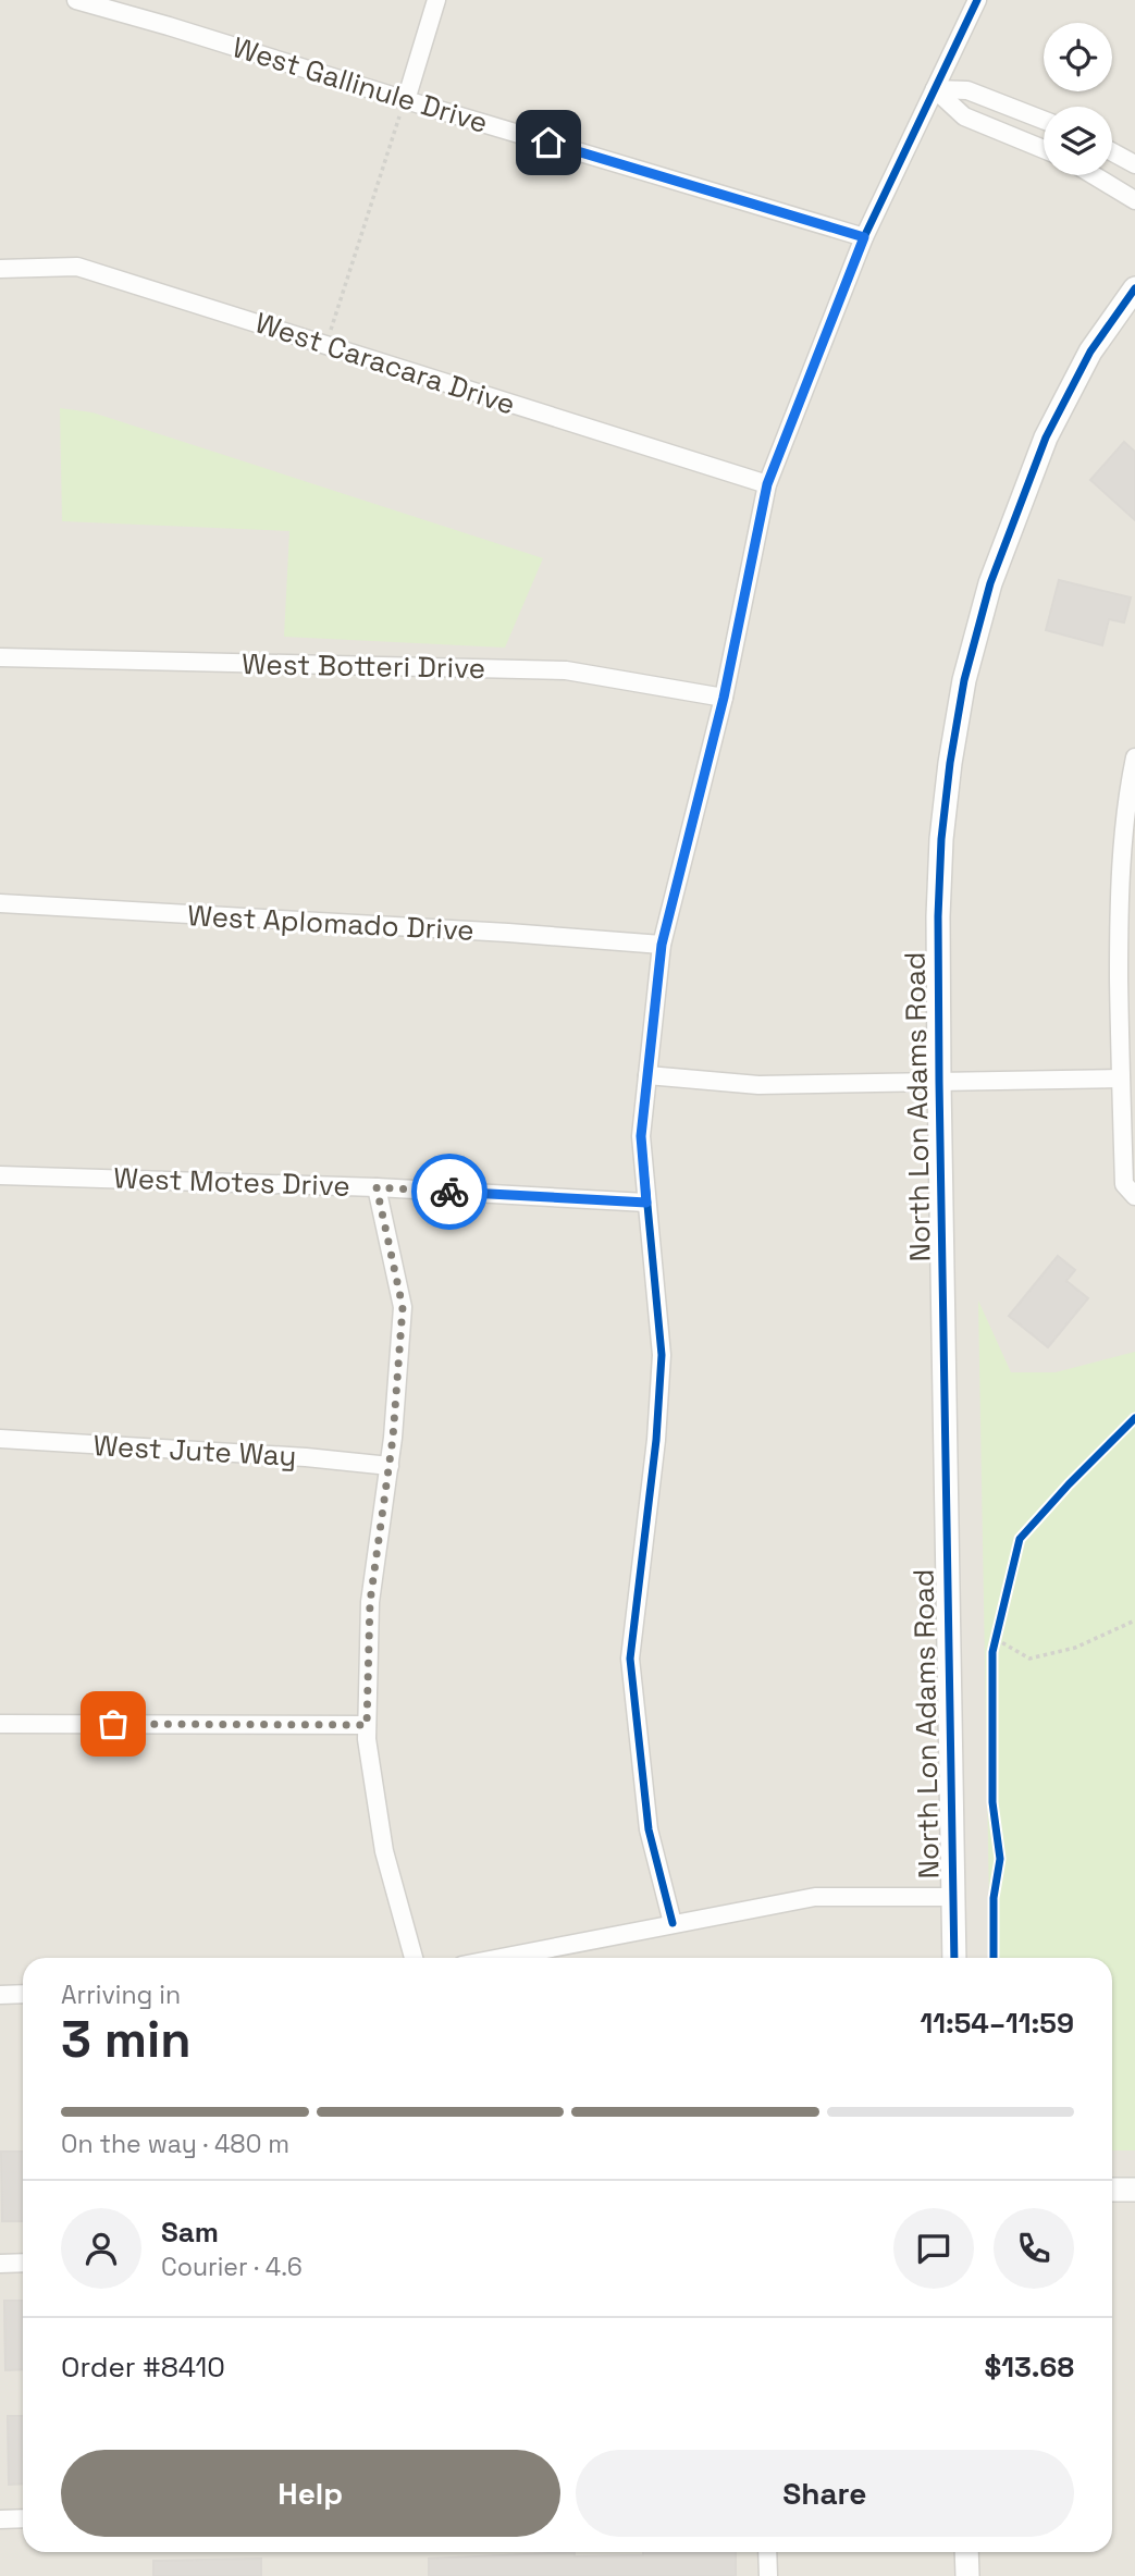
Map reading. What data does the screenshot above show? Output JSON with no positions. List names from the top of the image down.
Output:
{
  "streets": {
    "street": [
      "West Gallinule Drive",
      "West Caracara Drive",
      "West Botteri Drive",
      "West Aplomado Drive",
      "North Lon Adams Road",
      "West Motes Drive",
      "West Jute Way"
    ]
  },
  "page": {
    "heading": ["3 min", "Arriving in", "11:54–11:59"],
    "panel": [
      "Sam",
      "Courier · 4.6",
      "Order #8410",
      "$13.68"
    ],
    "bar": "On the way · 480 m",
    "buttons": ["Help", "Share"]
  }
}
